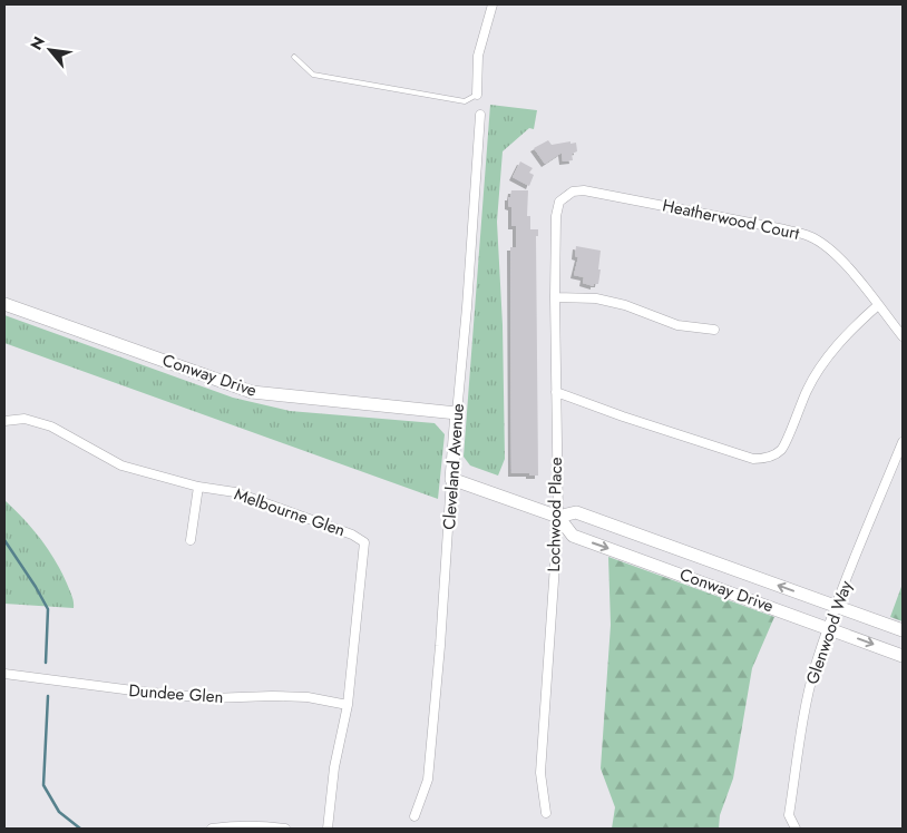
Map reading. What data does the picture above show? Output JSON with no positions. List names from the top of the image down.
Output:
{
  "streets": {
    "street": [
      "Heatherwood Court",
      "Conway Drive",
      "Cleveland Avenue",
      "Melbourne Glen",
      "Lochwood Place",
      "Glenwood Way",
      "Dundee Glen"
    ]
  },
  "crossings": [
    ["Heatherwood Court", "Lochwood Place"],
    ["Conway Drive", "Cleveland Avenue"],
    ["Conway Drive", "Lochwood Place"],
    ["Conway Drive", "Glenwood Way"],
    ["Melbourne Glen", "Dundee Glen"]
  ],
  "north": "top left"
}
